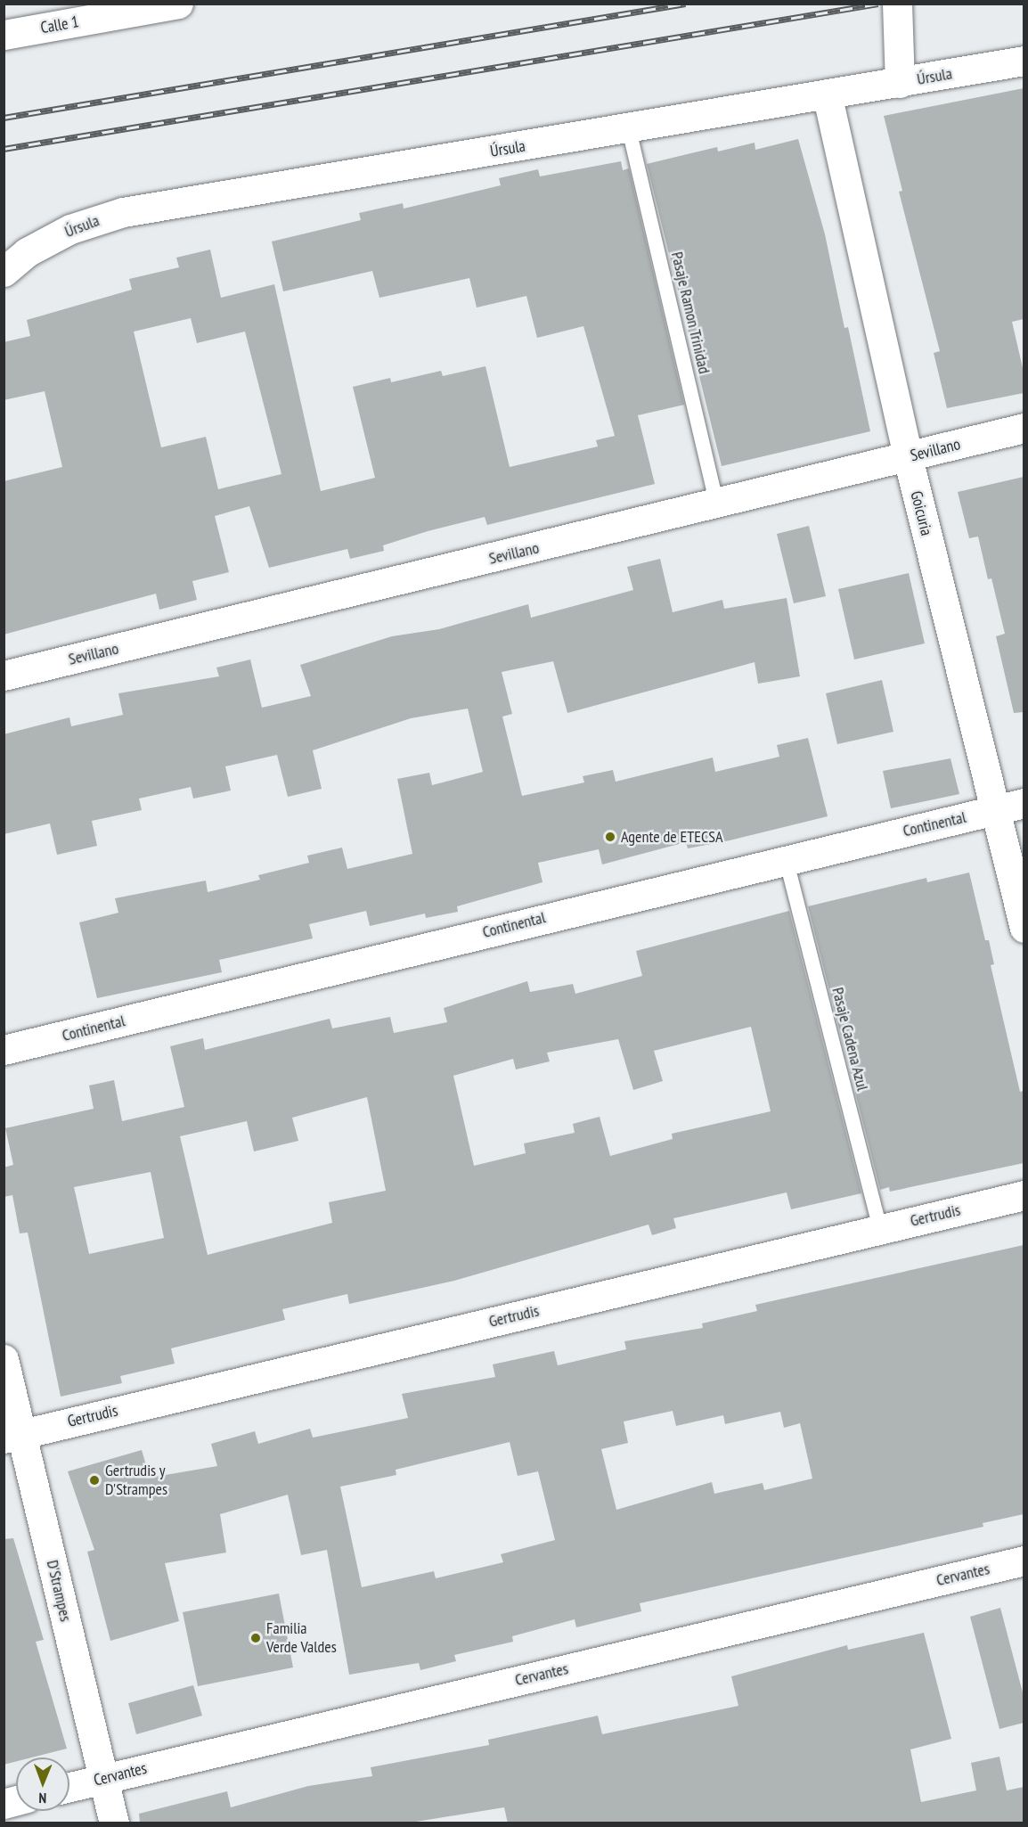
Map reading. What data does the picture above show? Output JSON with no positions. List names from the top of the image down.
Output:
{
  "streets": {
    "street": [
      "Calle 1",
      "Úrsula",
      "Sevillano",
      "Goicuria",
      "Continental",
      "Gertrudis",
      "Cervantes",
      "D'Strampes"
    ],
    "lane": ["Pasaje Ramon Trinidad", "Pasaje Cadena Azul"]
  },
  "crossings": [
    ["Úrsula", "Pasaje Ramon Trinidad"],
    ["Úrsula", "Goicuria"],
    ["Pasaje Ramon Trinidad", "Sevillano"],
    ["Sevillano", "Goicuria"],
    ["Goicuria", "Continental"],
    ["Continental", "Pasaje Cadena Azul"],
    ["Pasaje Cadena Azul", "Gertrudis"],
    ["Gertrudis", "D'Strampes"],
    ["Cervantes", "D'Strampes"]
  ],
  "places": ["Agente de ETECSA", "Gertrudis y D'Strampes", "Familia Verde Valdes"],
  "north": "bottom"
}
